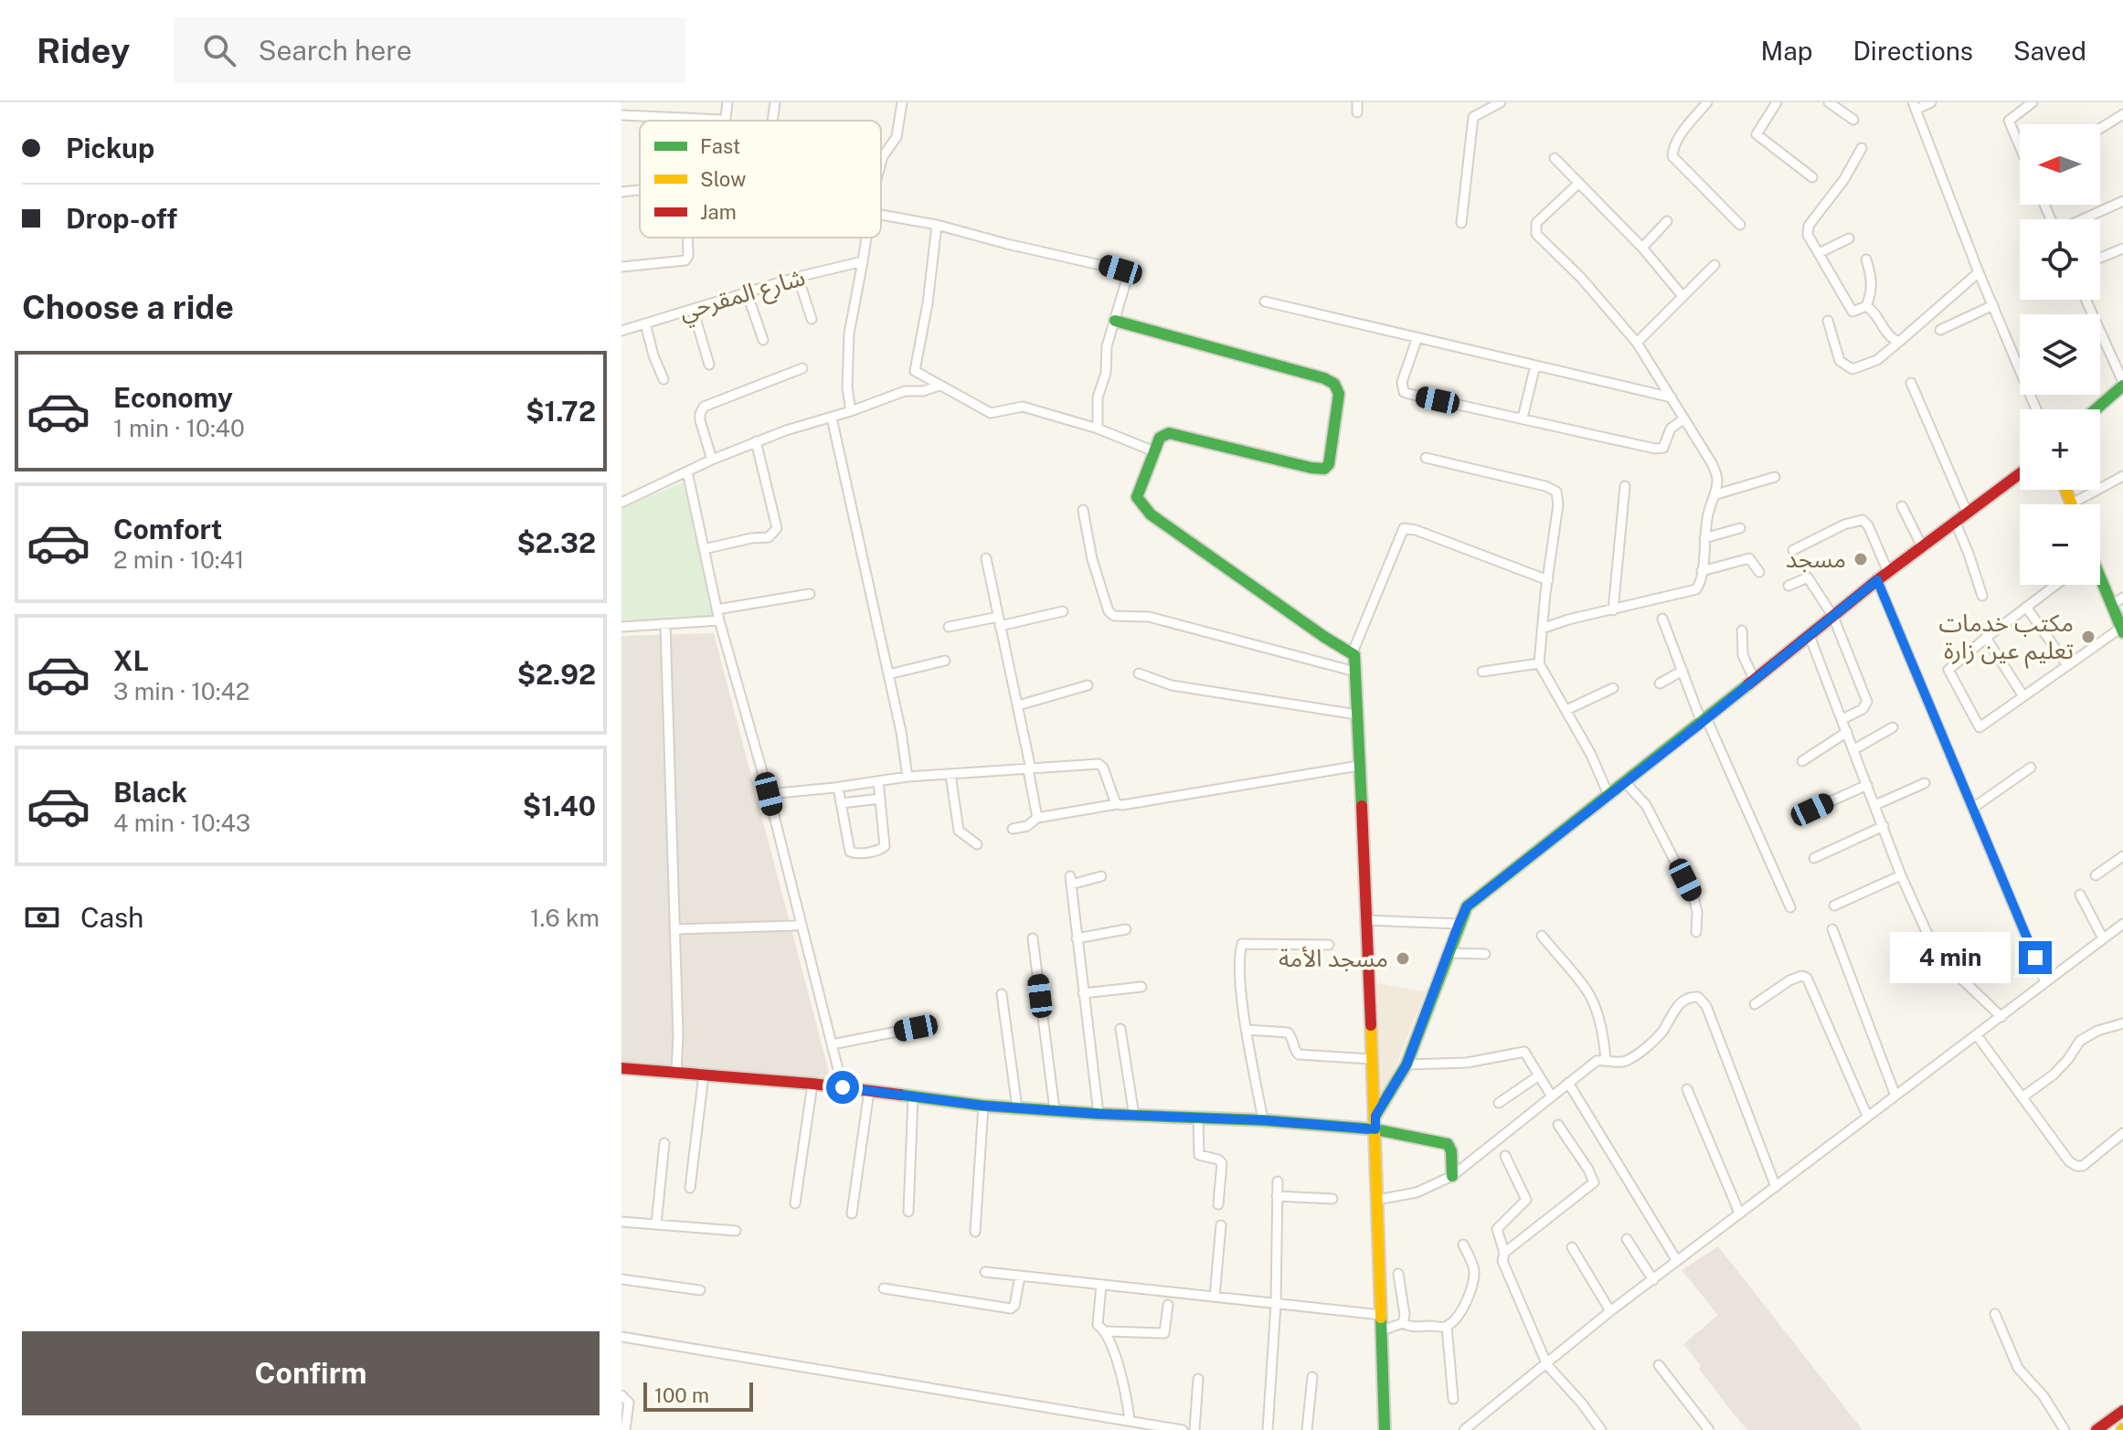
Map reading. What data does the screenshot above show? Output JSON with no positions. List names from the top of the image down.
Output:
{
  "streets": {
    "street": ["شارع المقرحي"]
  },
  "places": ["مسجد", "مكتب خدمات تعليم عين زارة", "مسجد الأمة"],
  "legend": ["Fast", "Slow", "Jam"],
  "scale_bar": "100 m",
  "north": "left",
  "page": {
    "header": "Ridey",
    "search": "Search here",
    "nav": ["Map", "Directions", "Saved"],
    "banner": ["Pickup", "Drop-off"],
    "map_buttons": ["+", "−"],
    "heading": "Choose a ride",
    "list": [
      {
        "name": "Economy",
        "note": "1 min · 10:40",
        "value": "$1.72"
      },
      {
        "name": "Comfort",
        "note": "2 min · 10:41",
        "value": "$2.32"
      },
      {
        "name": "XL",
        "note": "3 min · 10:42",
        "value": "$2.92"
      },
      {
        "name": "Black",
        "note": "4 min · 10:43",
        "value": "$1.40"
      }
    ],
    "pay": ["Cash", "1.6 km"],
    "bubble": "4 min",
    "buttons": "Confirm",
    "scale": "100 m"
  }
}
